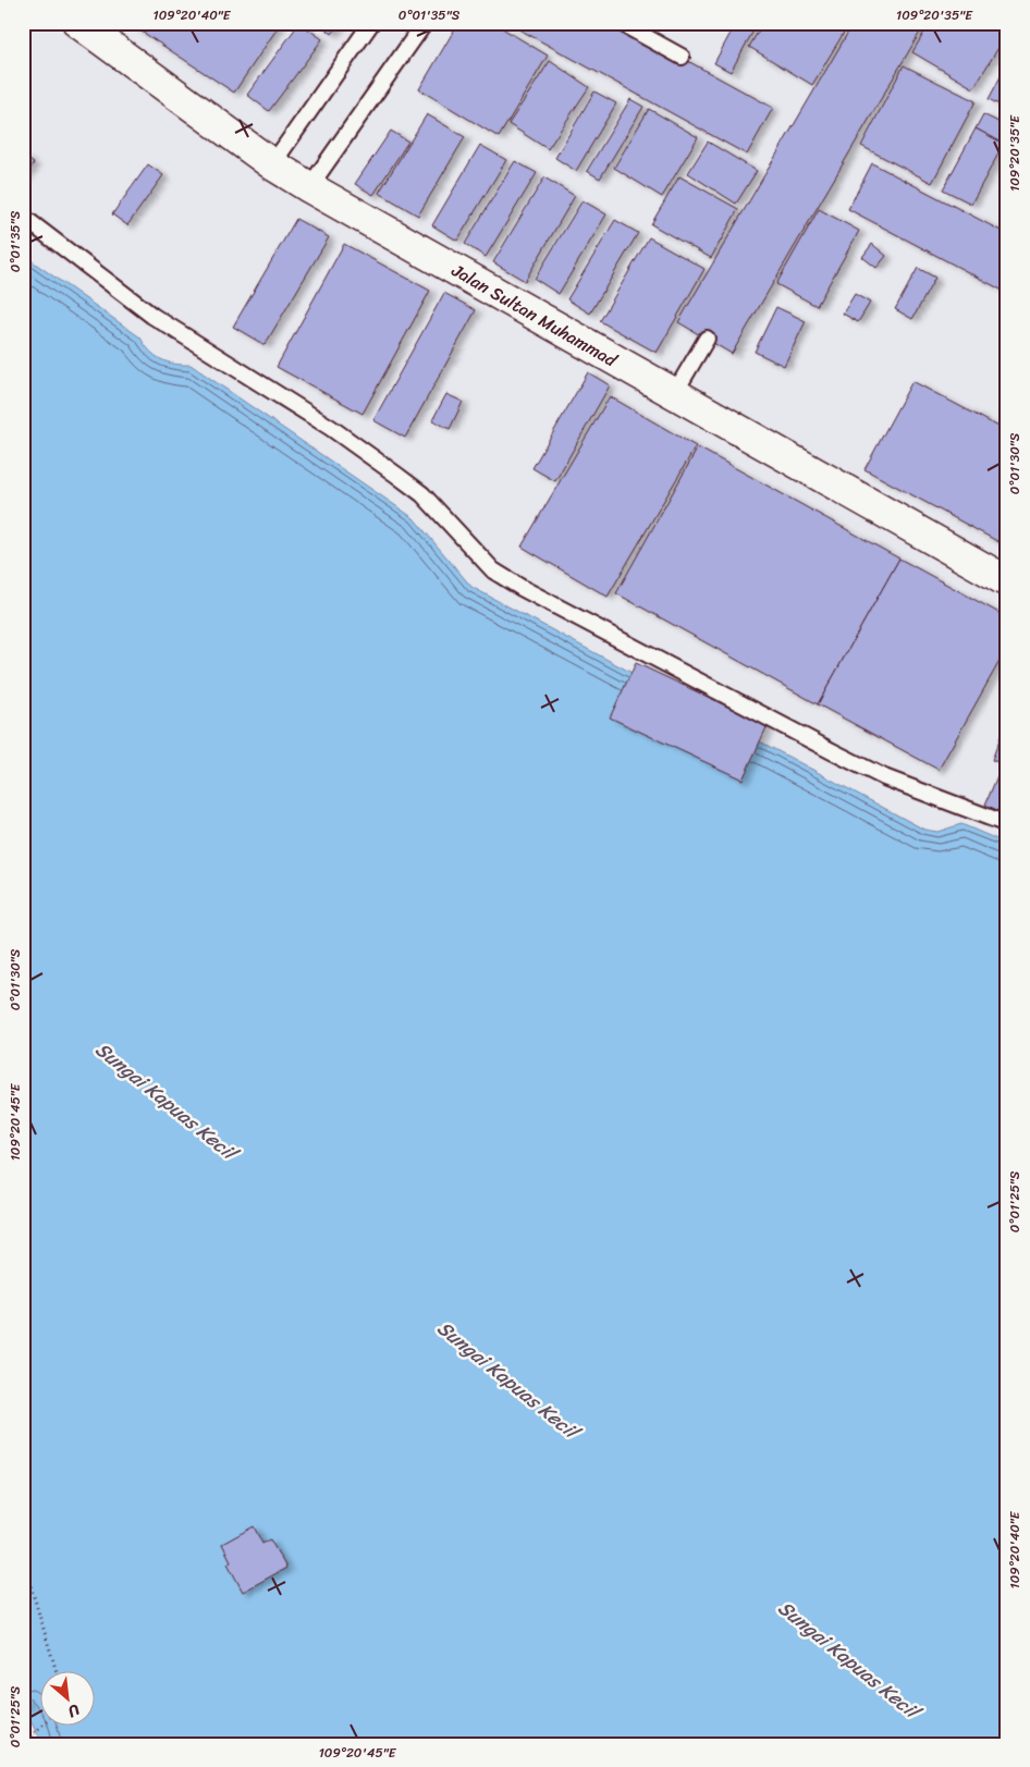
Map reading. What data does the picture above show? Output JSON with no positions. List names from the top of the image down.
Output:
{
  "streets": {
    "street": ["Jalan Sultan Muhammad"]
  },
  "water": ["Sungai Kapuas Kecil"],
  "north": "bottom right",
  "coordinates": [
    "109°20'40\"E",
    "0°01'35\"S",
    "109°20'35\"E",
    "0°01'30\"S",
    "109°20'45\"E",
    "0°01'25\"S"
  ]
}
